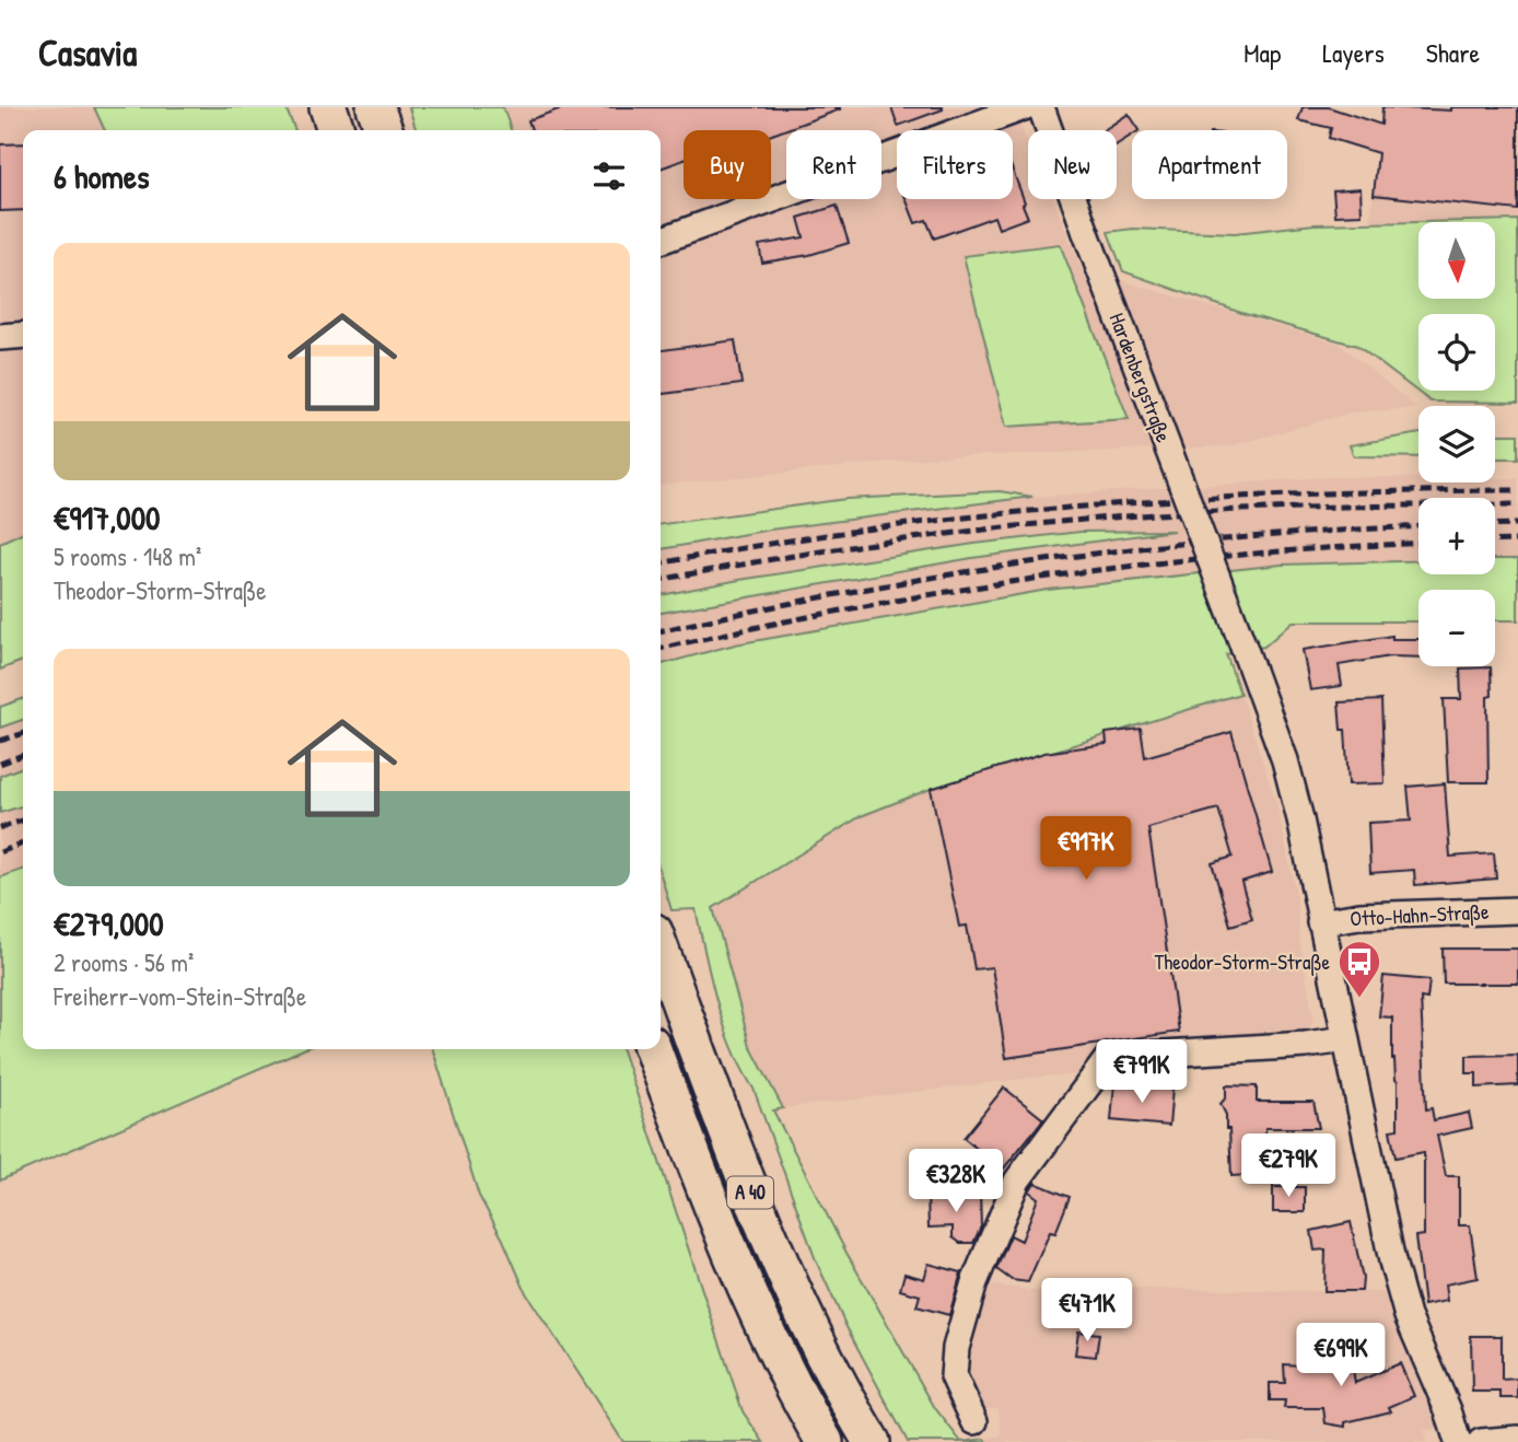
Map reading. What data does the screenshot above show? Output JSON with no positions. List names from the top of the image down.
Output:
{
  "streets": {
    "highway": ["A 40"],
    "street": ["Hardenbergstraße", "Otto-Hahn-Straße"]
  },
  "crossings": [
    ["Hardenbergstraße", "Otto-Hahn-Straße"]
  ],
  "places": {
    "bus stop": ["Theodor-Storm-Straße"]
  },
  "north": "bottom",
  "page": {
    "header": "Casavia",
    "nav": ["Map", "Layers", "Share"],
    "chip": [
      "Buy",
      "Rent",
      "Filters",
      "New",
      "Apartment"
    ],
    "heading": "6 homes",
    "map_buttons": ["+", "−"],
    "list": [
      {
        "name": "€917,000",
        "note": "5 rooms · 148 m² · Theodor-Storm-Straße"
      },
      {
        "name": "€279,000",
        "note": "2 rooms · 56 m² · Freiherr-vom-Stein-Straße"
      }
    ],
    "price": [
      "€917K",
      "€791K",
      "€279K",
      "€328K",
      "€471K",
      "€699K"
    ]
  }
}
